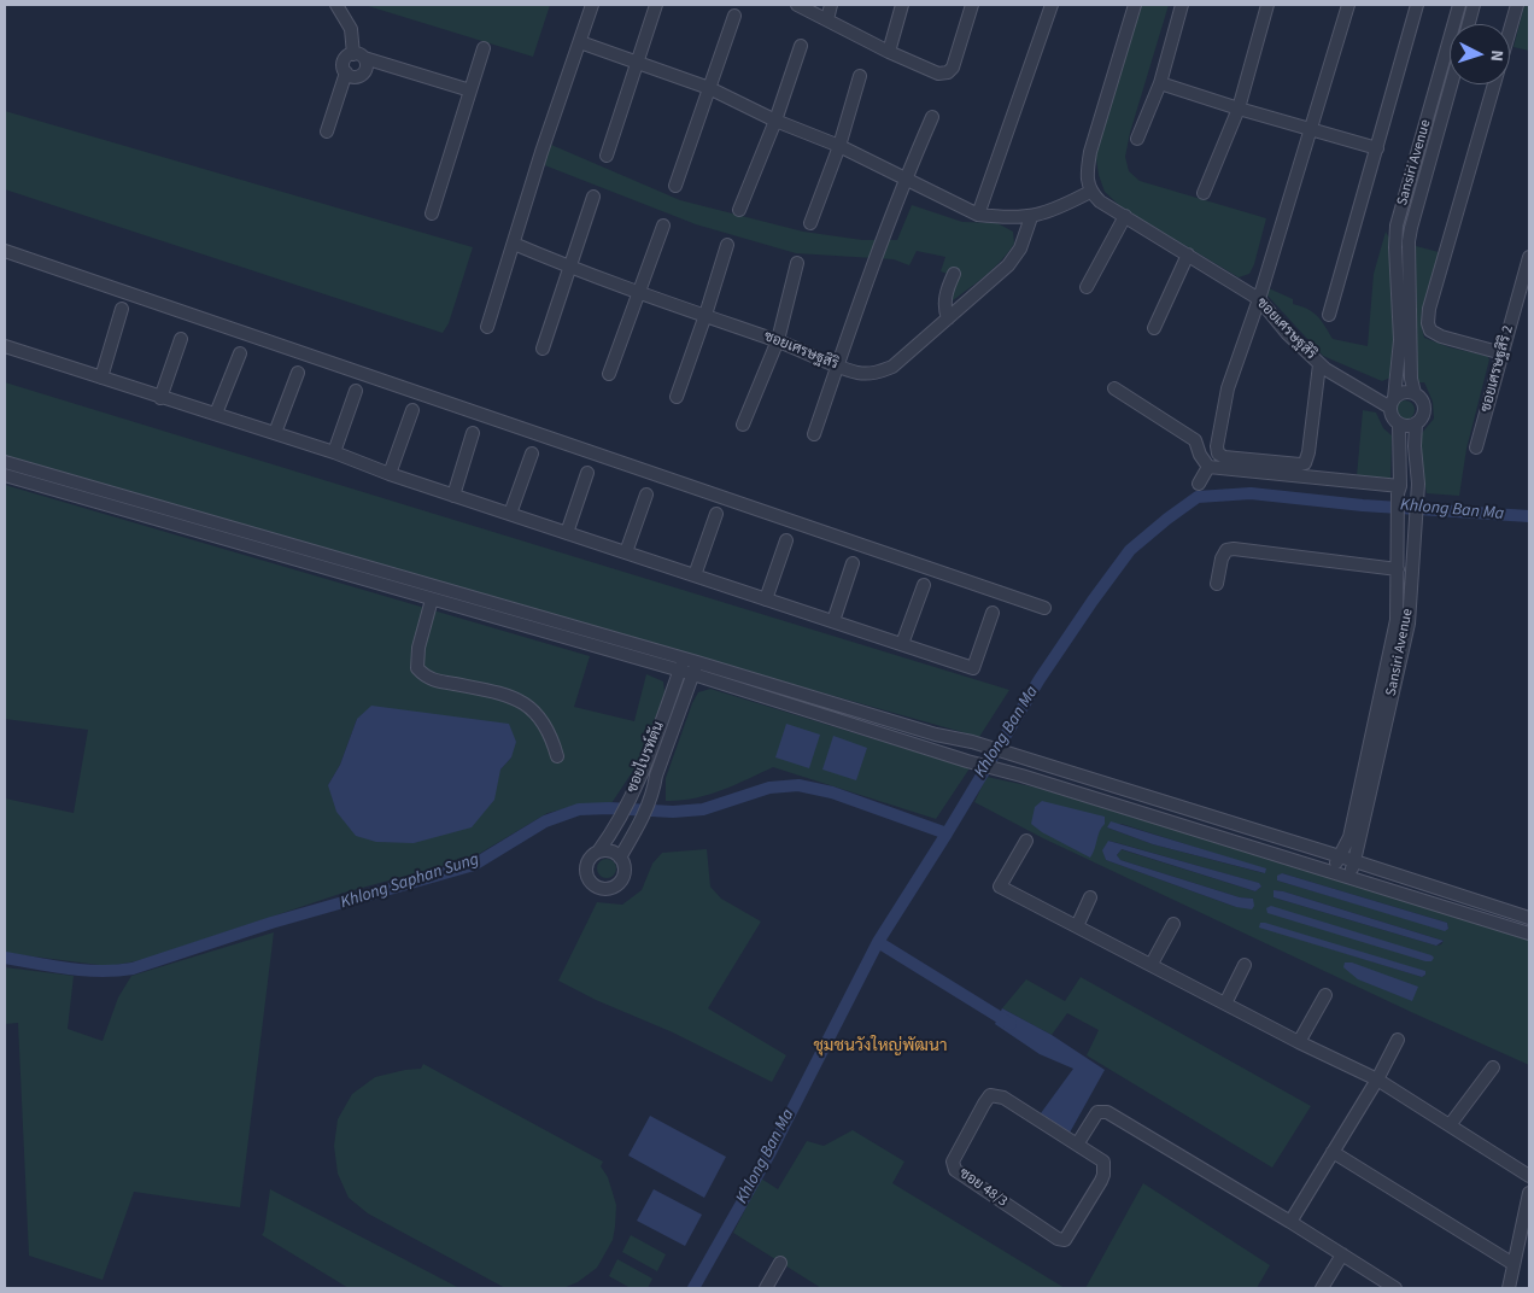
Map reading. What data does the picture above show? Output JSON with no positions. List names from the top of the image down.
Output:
{
  "streets": {
    "street": [
      "Sansiri Avenue",
      "ซอยเศรษฐสิริ",
      "ซอยเศรษฐสิริ 2",
      "ซอยไบรท์ตัน",
      "ซอย 48/3"
    ]
  },
  "crossings": [
    ["Sansiri Avenue", "ซอยเศรษฐสิริ"]
  ],
  "districts": ["ชุมชนวังใหญ่พัฒนา"],
  "water": ["Khlong Ban Ma", "Khlong Saphan Sung"],
  "north": "right"
}
